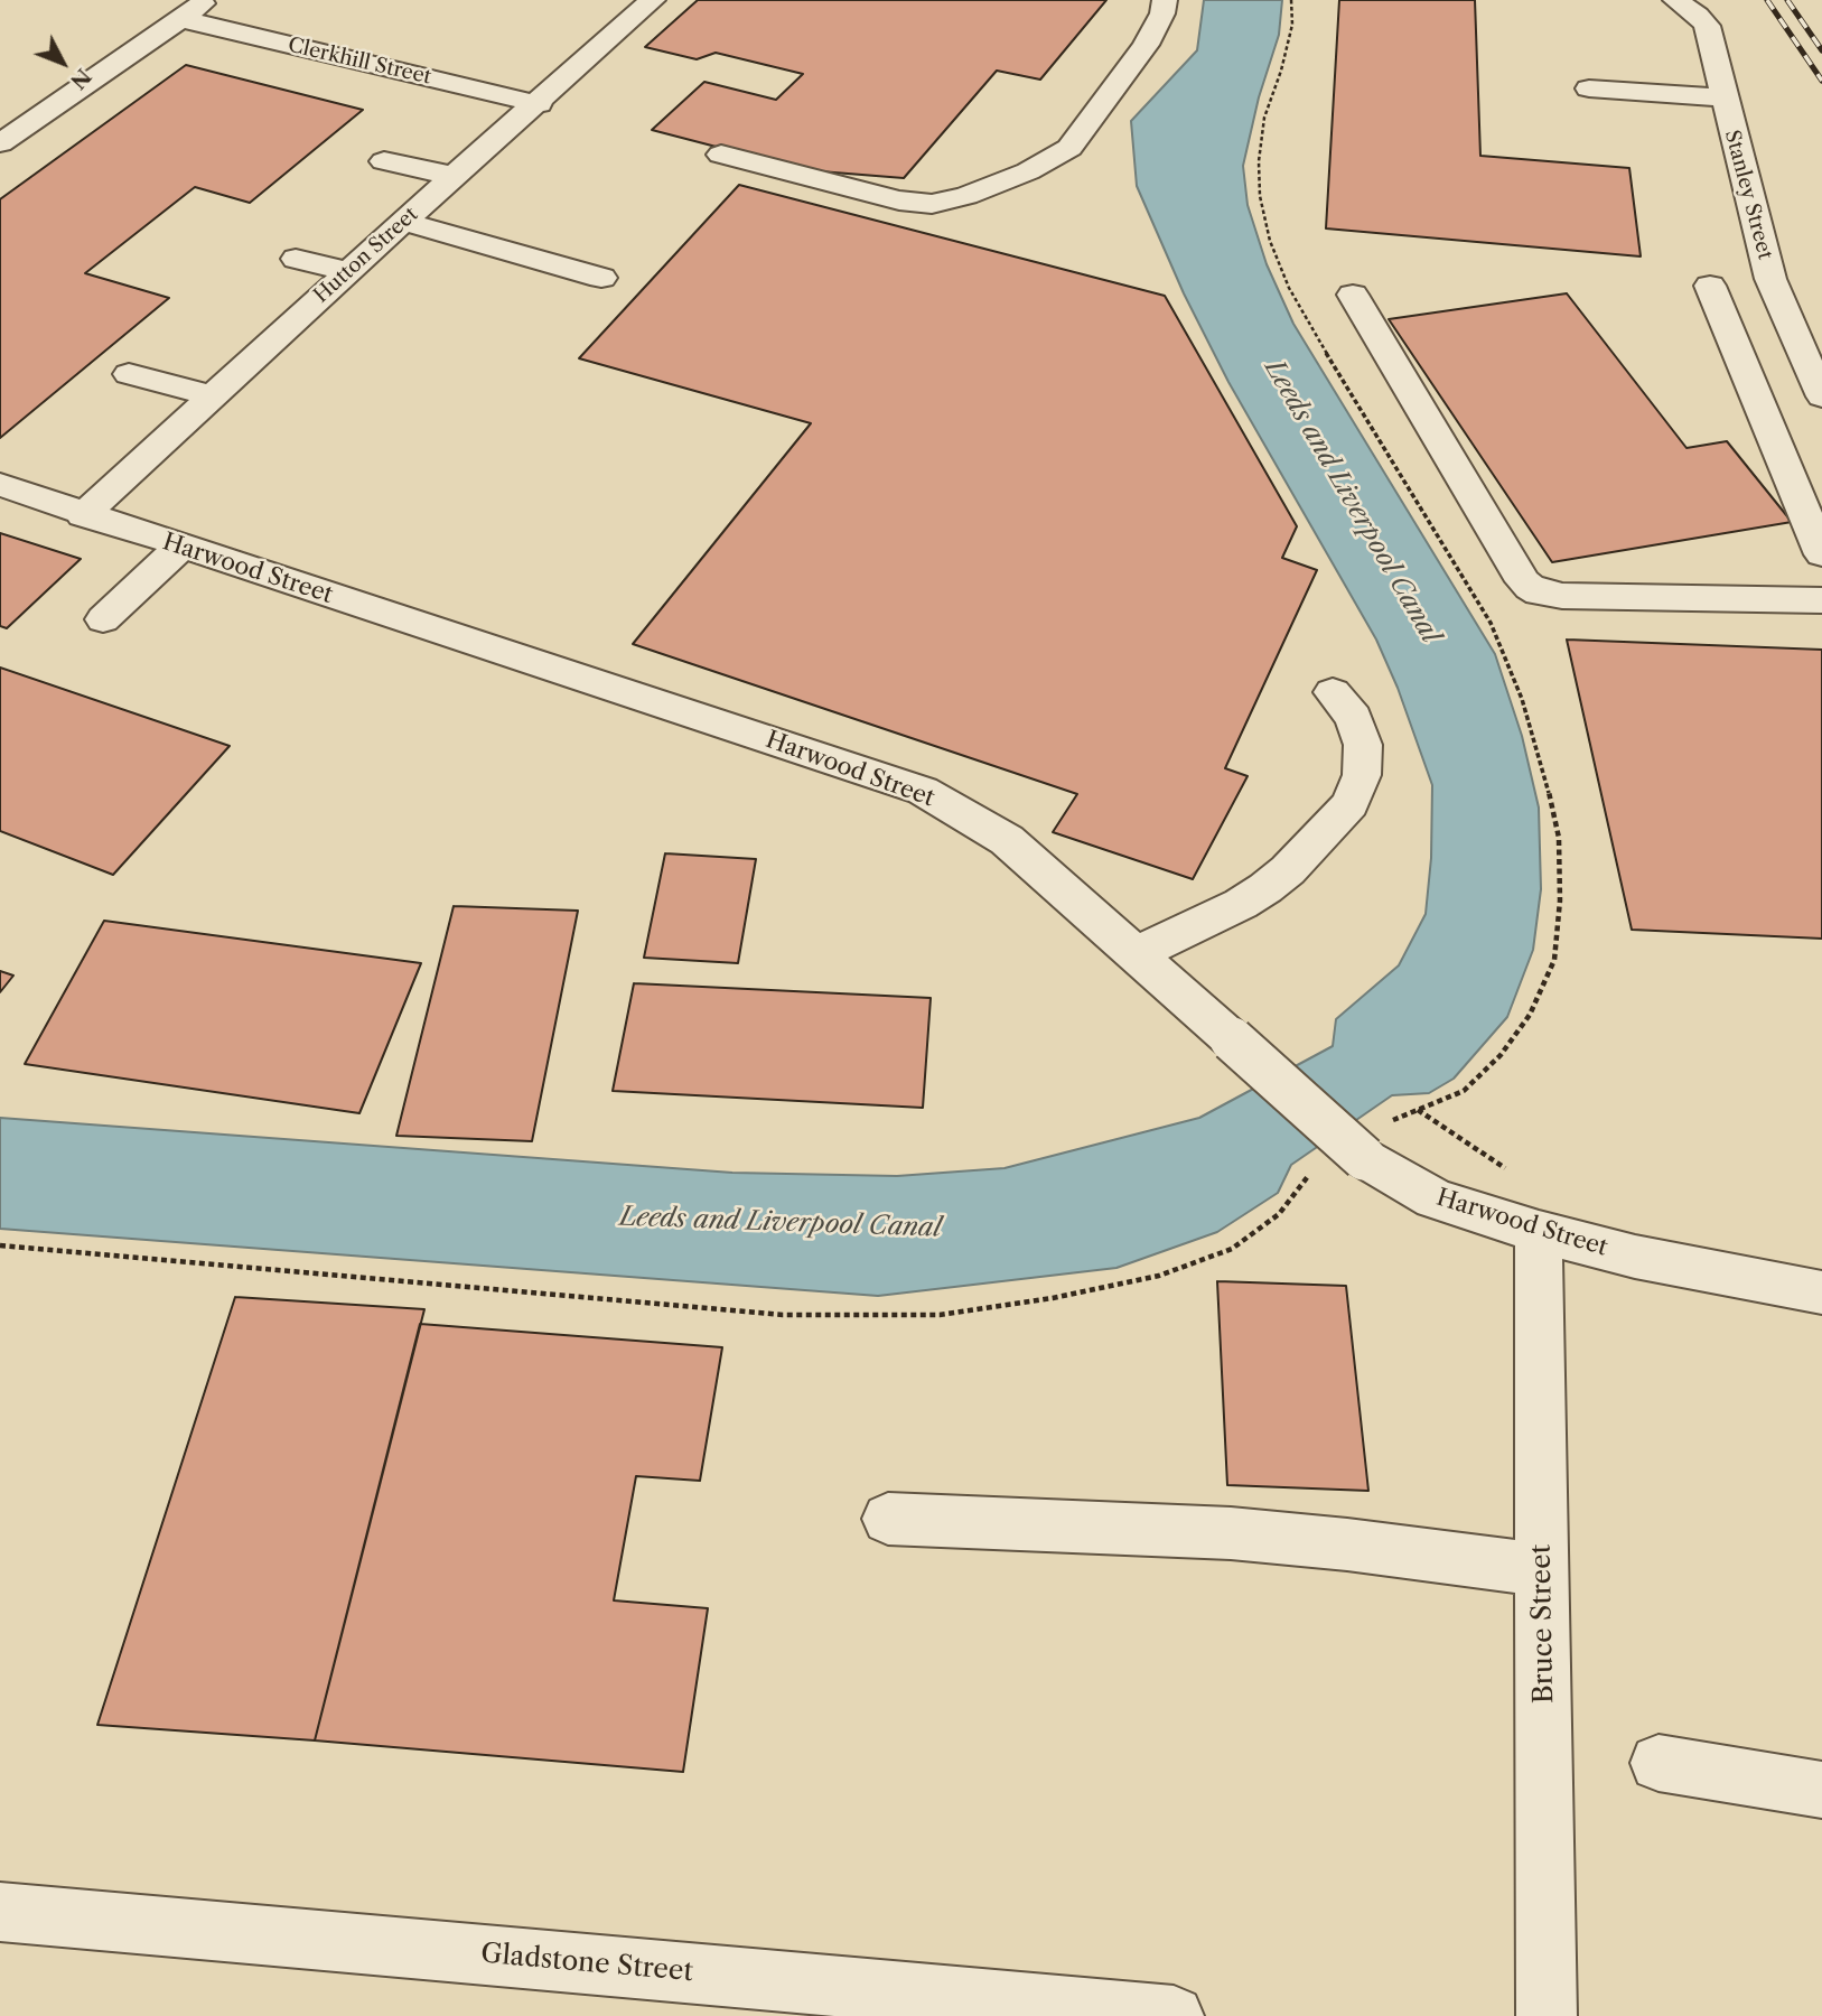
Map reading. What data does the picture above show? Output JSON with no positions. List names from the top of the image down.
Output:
{
  "streets": {
    "street": [
      "Clerkhill Street",
      "Stanley Street",
      "Hutton Street",
      "Harwood Street",
      "Bruce Street",
      "Gladstone Street"
    ]
  },
  "crossings": [
    ["Clerkhill Street", "Hutton Street"],
    ["Hutton Street", "Harwood Street"],
    ["Harwood Street", "Bruce Street"]
  ],
  "water": ["Leeds and Liverpool Canal"],
  "north": "bottom right"
}
